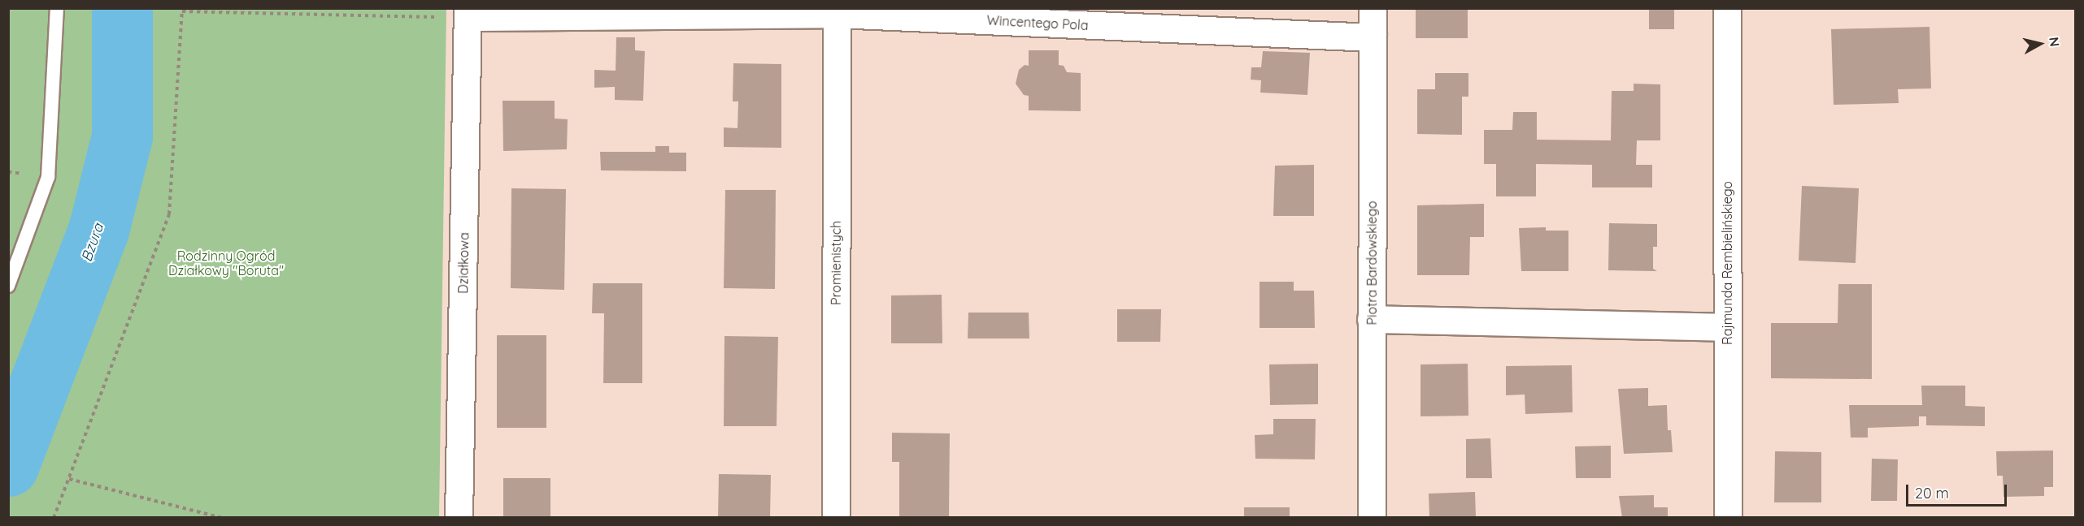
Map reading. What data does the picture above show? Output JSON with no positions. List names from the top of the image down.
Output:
{
  "streets": {
    "street": [
      "Wincentego Pola",
      "Działkowa",
      "Promienistych",
      "Piotra Bardowskiego",
      "Rajmunda Rembielińskiego"
    ]
  },
  "crossings": [
    ["Wincentego Pola", "Działkowa"],
    ["Wincentego Pola", "Promienistych"],
    ["Wincentego Pola", "Piotra Bardowskiego"]
  ],
  "water": ["Bzura"],
  "parks": ["Rodzinny Ogród Działkowy \"Boruta\""],
  "scale_bar": "20 m",
  "north": "right"
}
